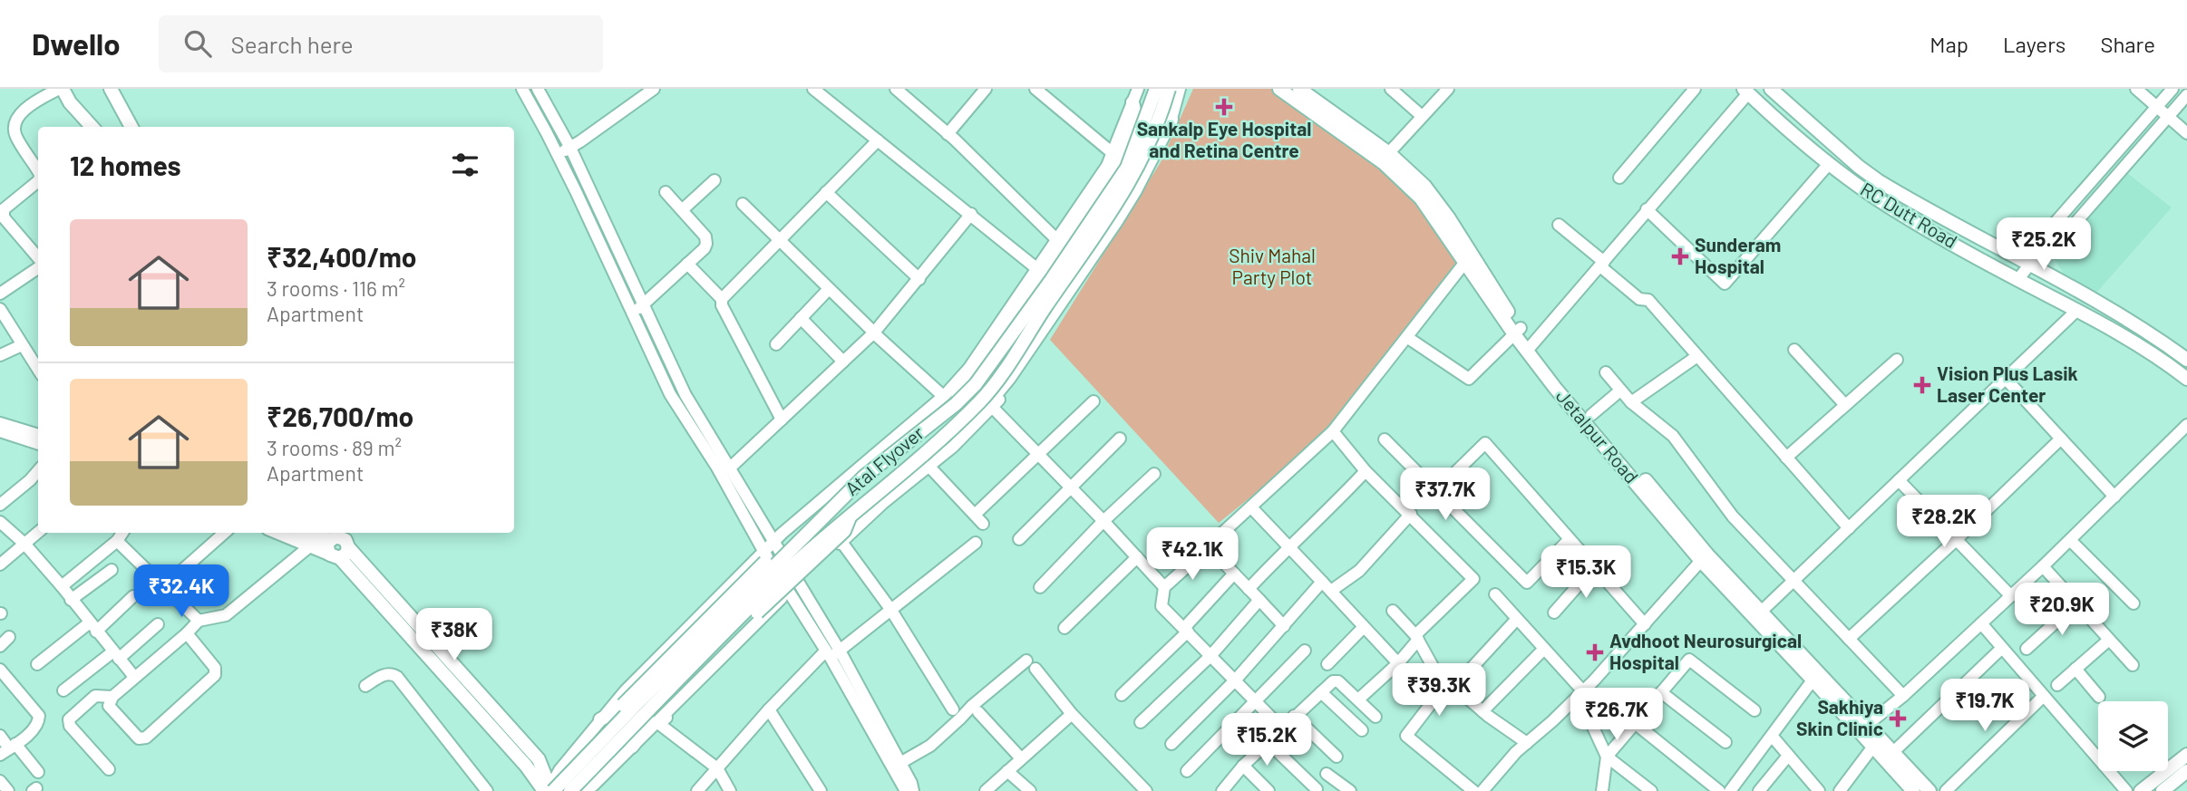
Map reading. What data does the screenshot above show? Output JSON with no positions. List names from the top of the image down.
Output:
{
  "streets": {
    "main road": ["RC Dutt Road", "Jetalpur Road", "Atal Flyover"]
  },
  "parks": ["Shiv Mahal Party Plot"],
  "places": {
    "health": [
      "Sankalp Eye Hospital and Retina Centre",
      "Sunderam Hospital",
      "Vision Plus Lasik Laser Center",
      "Avdhoot Neurosurgical Hospital",
      "Sakhiya Skin Clinic"
    ]
  },
  "page": {
    "header": "Dwello",
    "search": "Search here",
    "nav": ["Map", "Layers", "Share"],
    "heading": "12 homes",
    "list": [
      {
        "name": "₹32,400/mo",
        "note": "3 rooms · 116 m² · Apartment"
      },
      {
        "name": "₹26,700/mo",
        "note": "3 rooms · 89 m² · Apartment"
      }
    ],
    "price": [
      "₹25.2K",
      "₹37.7K",
      "₹28.2K",
      "₹42.1K",
      "₹15.3K",
      "₹32.4K",
      "₹20.9K",
      "₹38K",
      "₹39.3K",
      "₹19.7K",
      "₹26.7K",
      "₹15.2K"
    ]
  }
}
